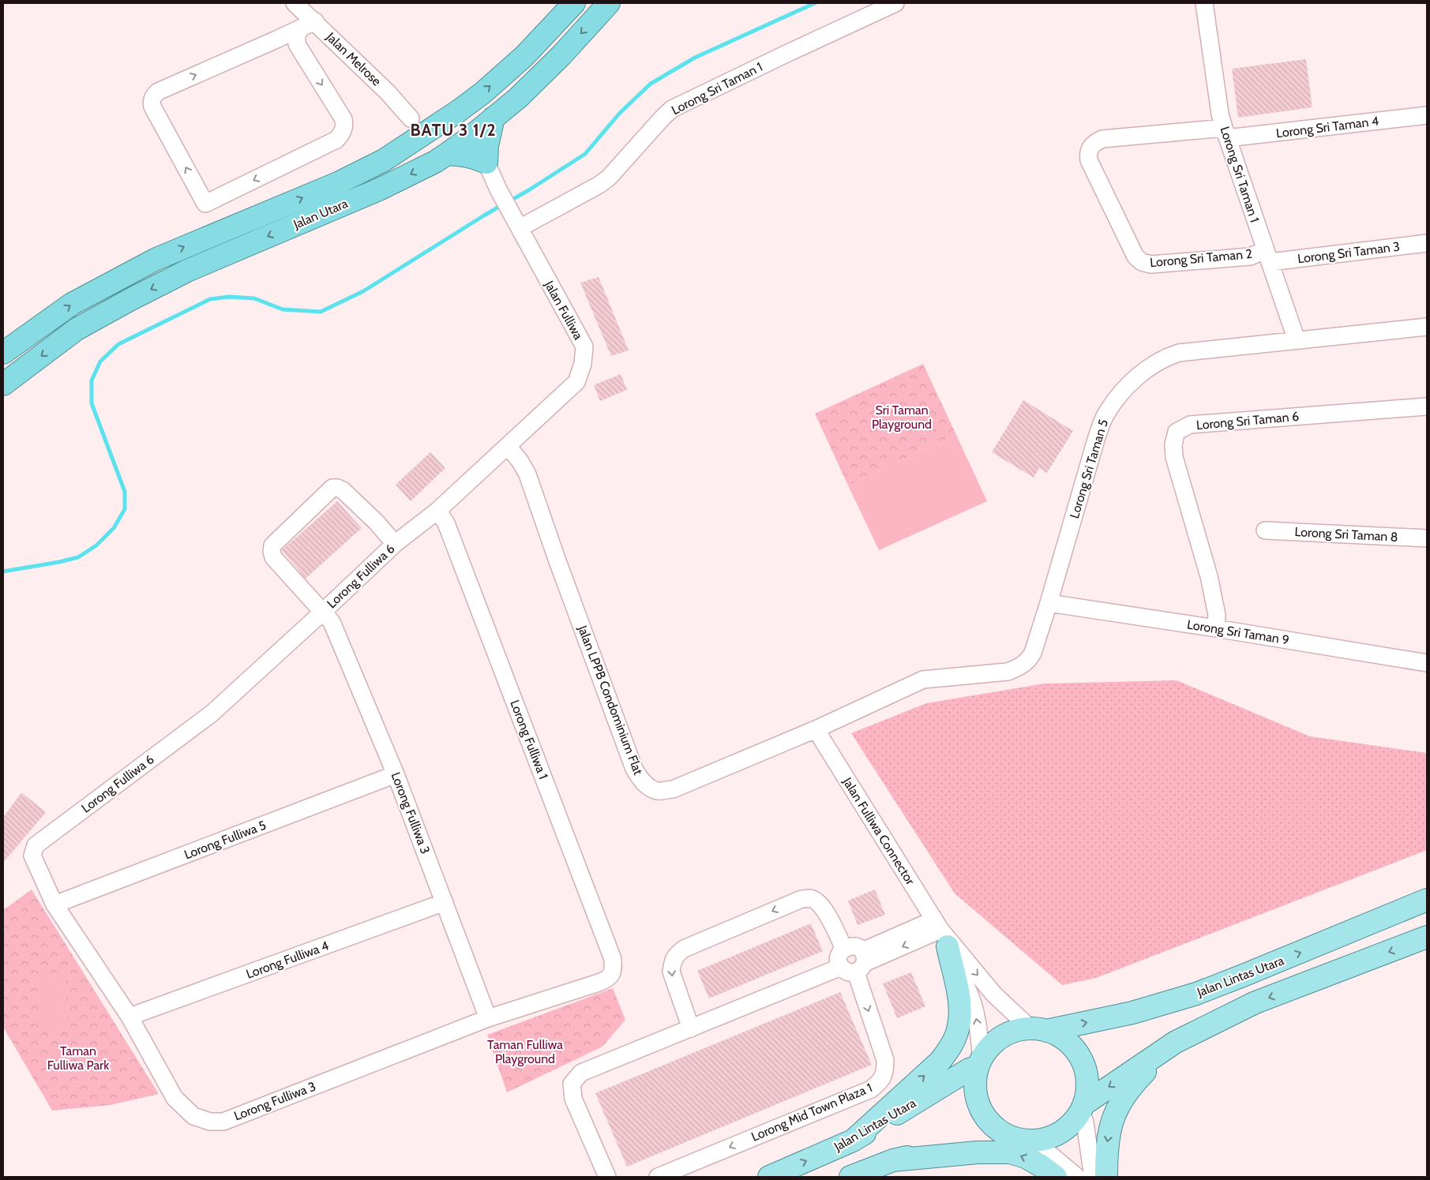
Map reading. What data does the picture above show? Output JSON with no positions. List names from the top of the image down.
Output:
{
  "streets": {
    "highway": ["Jalan Utara"],
    "main road": ["Jalan Lintas Utara"],
    "street": [
      "Jalan Melrose",
      "Lorong Sri Taman 1",
      "Lorong Sri Taman 4",
      "Lorong Sri Taman 3",
      "Lorong Sri Taman 2",
      "Jalan Fulliwa",
      "Lorong Sri Taman 6",
      "Lorong Sri Taman 5",
      "Lorong Sri Taman 8",
      "Lorong Fulliwa 6",
      "Lorong Sri Taman 9",
      "Jalan LPPB Condominium Flat",
      "Lorong Fulliwa 1",
      "Lorong Fulliwa 3",
      "Jalan Fulliwa Connector",
      "Lorong Fulliwa 5",
      "Lorong Fulliwa 4",
      "Lorong Mid Town Plaza 1"
    ]
  },
  "crossings": [
    ["Lorong Sri Taman 1", "Lorong Sri Taman 4"],
    ["Lorong Sri Taman 1", "Lorong Sri Taman 3"],
    ["Lorong Sri Taman 1", "Lorong Sri Taman 2"],
    ["Lorong Sri Taman 1", "Jalan Fulliwa"],
    ["Lorong Sri Taman 1", "Lorong Sri Taman 5"],
    ["Lorong Sri Taman 4", "Lorong Sri Taman 2"],
    ["Jalan Utara", "Jalan Fulliwa"],
    ["Lorong Sri Taman 3", "Lorong Sri Taman 2"],
    ["Jalan Fulliwa", "Lorong Fulliwa 6"],
    ["Jalan Fulliwa", "Jalan LPPB Condominium Flat"],
    ["Jalan Fulliwa", "Lorong Fulliwa 1"],
    ["Lorong Sri Taman 6", "Lorong Sri Taman 9"],
    ["Lorong Sri Taman 5", "Lorong Sri Taman 9"],
    ["Lorong Sri Taman 5", "Jalan LPPB Condominium Flat"],
    ["Lorong Fulliwa 6", "Lorong Fulliwa 1"],
    ["Lorong Fulliwa 6", "Lorong Fulliwa 3"],
    ["Lorong Fulliwa 6", "Lorong Fulliwa 5"],
    ["Lorong Fulliwa 6", "Lorong Fulliwa 4"],
    ["Jalan LPPB Condominium Flat", "Jalan Fulliwa Connector"],
    ["Lorong Fulliwa 1", "Lorong Fulliwa 3"],
    ["Lorong Fulliwa 3", "Lorong Fulliwa 5"],
    ["Lorong Fulliwa 3", "Lorong Fulliwa 4"],
    ["Jalan Fulliwa Connector", "Jalan Lintas Utara"]
  ],
  "districts": ["BATU 3 1/2"],
  "parks": ["Sri Taman Playground", "Taman Fulliwa Playground", "Taman Fulliwa Park"]
}
